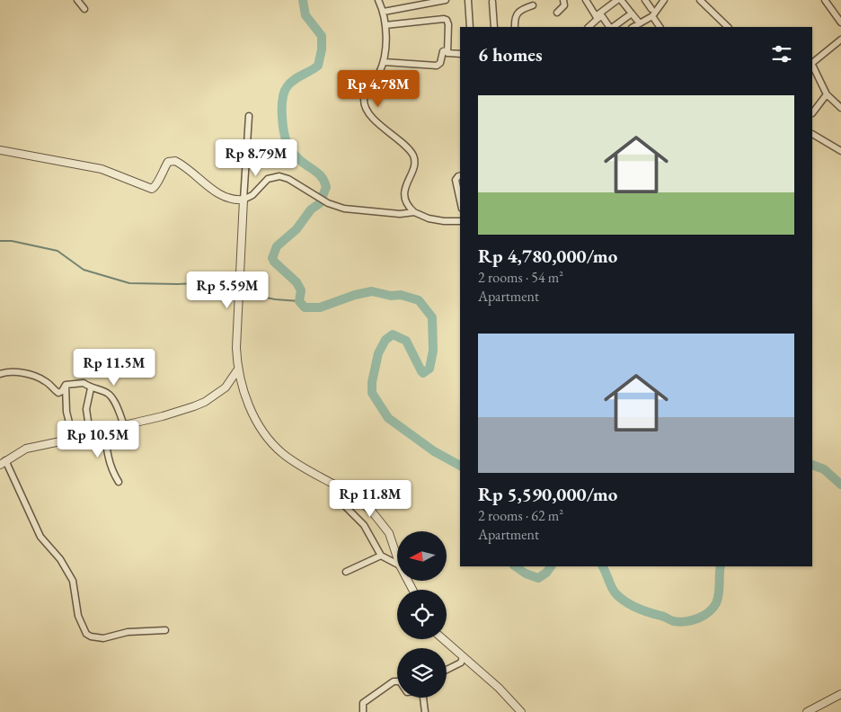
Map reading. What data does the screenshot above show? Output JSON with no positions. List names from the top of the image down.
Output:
{
  "north": "left",
  "page": {
    "heading": "6 homes",
    "price": [
      "Rp 4.78M",
      "Rp 8.79M",
      "Rp 5.59M",
      "Rp 11.5M",
      "Rp 10.5M",
      "Rp 11.8M"
    ],
    "list": [
      {
        "name": "Rp 4,780,000/mo",
        "note": "2 rooms · 54 m² · Apartment"
      },
      {
        "name": "Rp 5,590,000/mo",
        "note": "2 rooms · 62 m² · Apartment"
      }
    ]
  }
}
